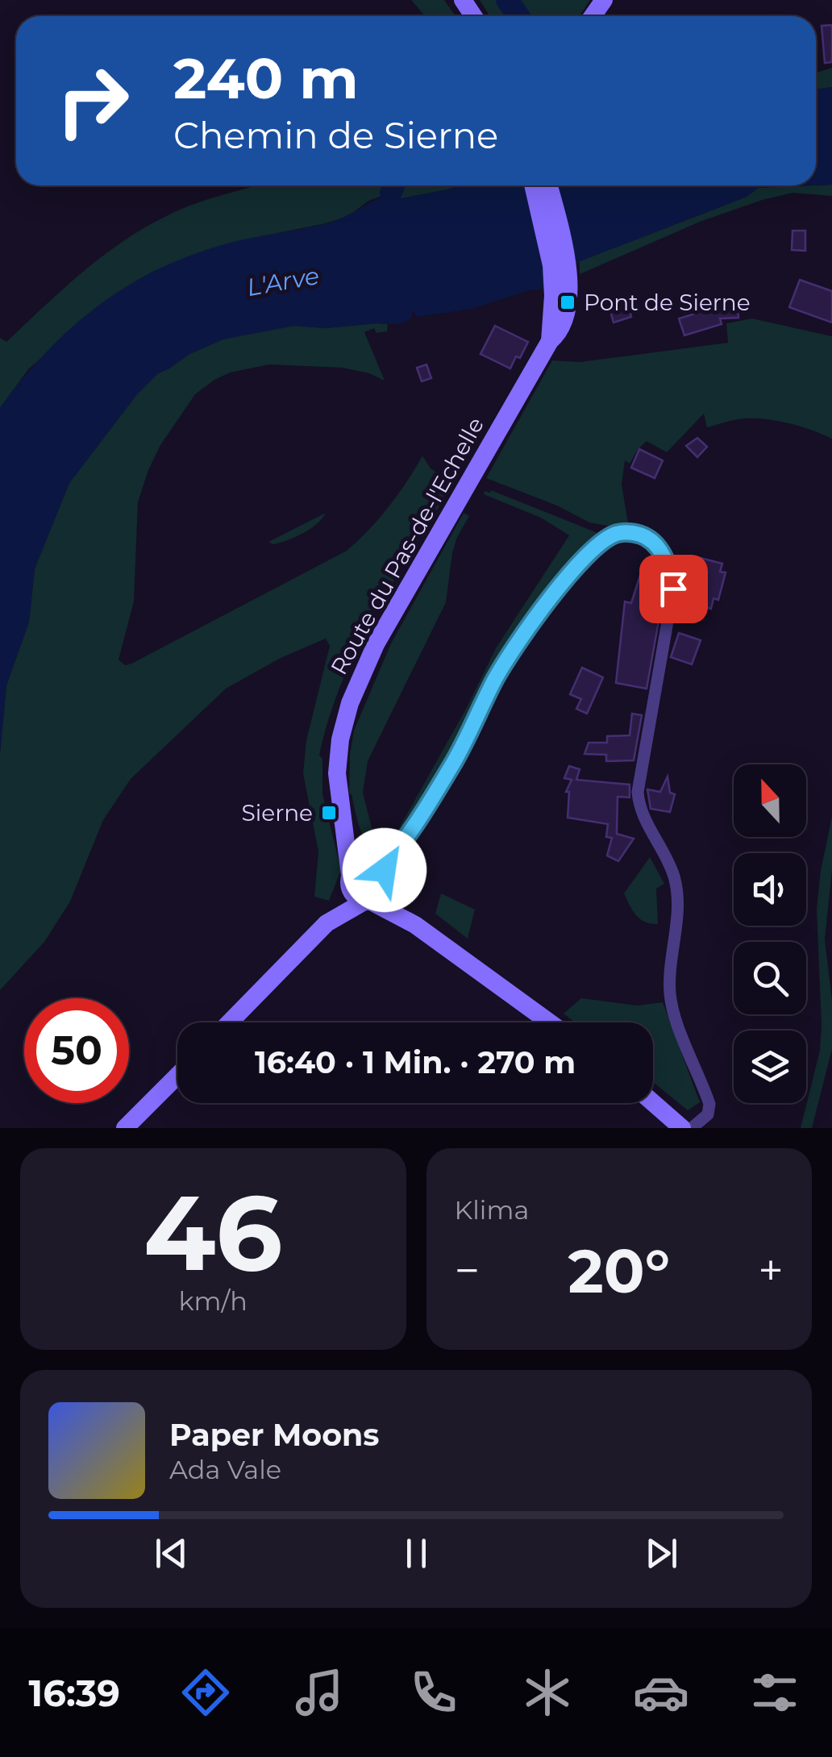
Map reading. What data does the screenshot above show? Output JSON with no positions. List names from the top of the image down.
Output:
{
  "streets": {
    "main road": ["Route du Pas-de-l'Echelle"]
  },
  "water": ["L'Arve"],
  "places": {
    "transit": ["Pont de Sierne", "Sierne"]
  },
  "north": "top",
  "page": {
    "turn": ["240 m", "Chemin de Sierne"],
    "limit": "50",
    "trip": "16:40 · 1 Min. · 270 m",
    "tile": [
      ["46", "km/h"],
      "Klima"
    ],
    "heat": ["−", "20°", "+"],
    "song": ["Paper Moons", "Ada Vale"],
    "tabs": "16:39"
  }
}
